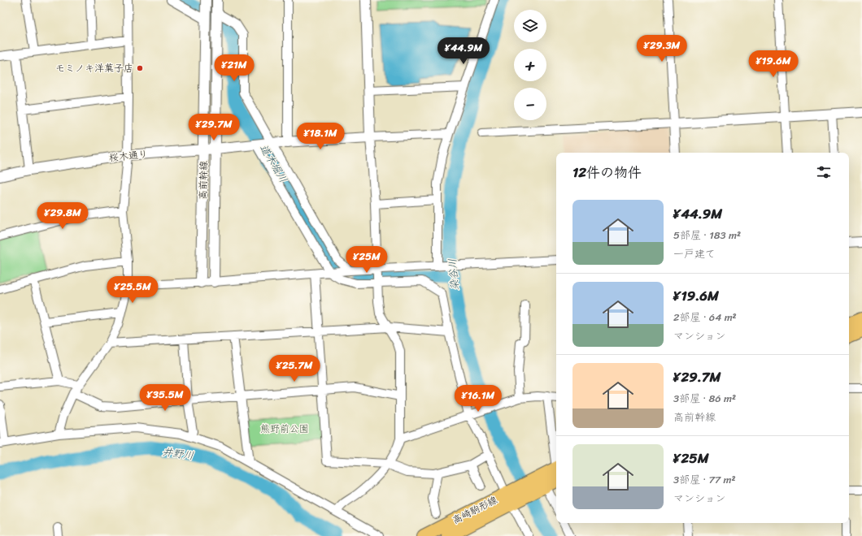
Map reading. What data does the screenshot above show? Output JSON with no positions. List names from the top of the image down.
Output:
{
  "streets": {
    "main road": ["高崎駒形線"],
    "street": ["桜木通り", "高前幹線"]
  },
  "crossings": [
    ["桜木通り", "高前幹線"]
  ],
  "water": ["道木堀川", "染谷川", "井野川"],
  "parks": ["熊野前公園"],
  "places": ["モミノキ洋菓子店"],
  "page": {
    "map_buttons": ["+", "−"],
    "price": [
      "¥29.3M",
      "¥44.9M",
      "¥19.6M",
      "¥21M",
      "¥29.7M",
      "¥18.1M",
      "¥29.8M",
      "¥25M",
      "¥25.5M",
      "¥25.7M",
      "¥35.5M",
      "¥16.1M"
    ],
    "heading": "12件の物件",
    "list": [
      {
        "name": "¥44.9M",
        "note": "5部屋 · 183 m² · 一戸建て"
      },
      {
        "name": "¥19.6M",
        "note": "2部屋 · 64 m² · マンション"
      },
      {
        "name": "¥29.7M",
        "note": "3部屋 · 86 m² · 高前幹線"
      },
      {
        "name": "¥25M",
        "note": "3部屋 · 77 m² · マンション"
      }
    ]
  }
}
